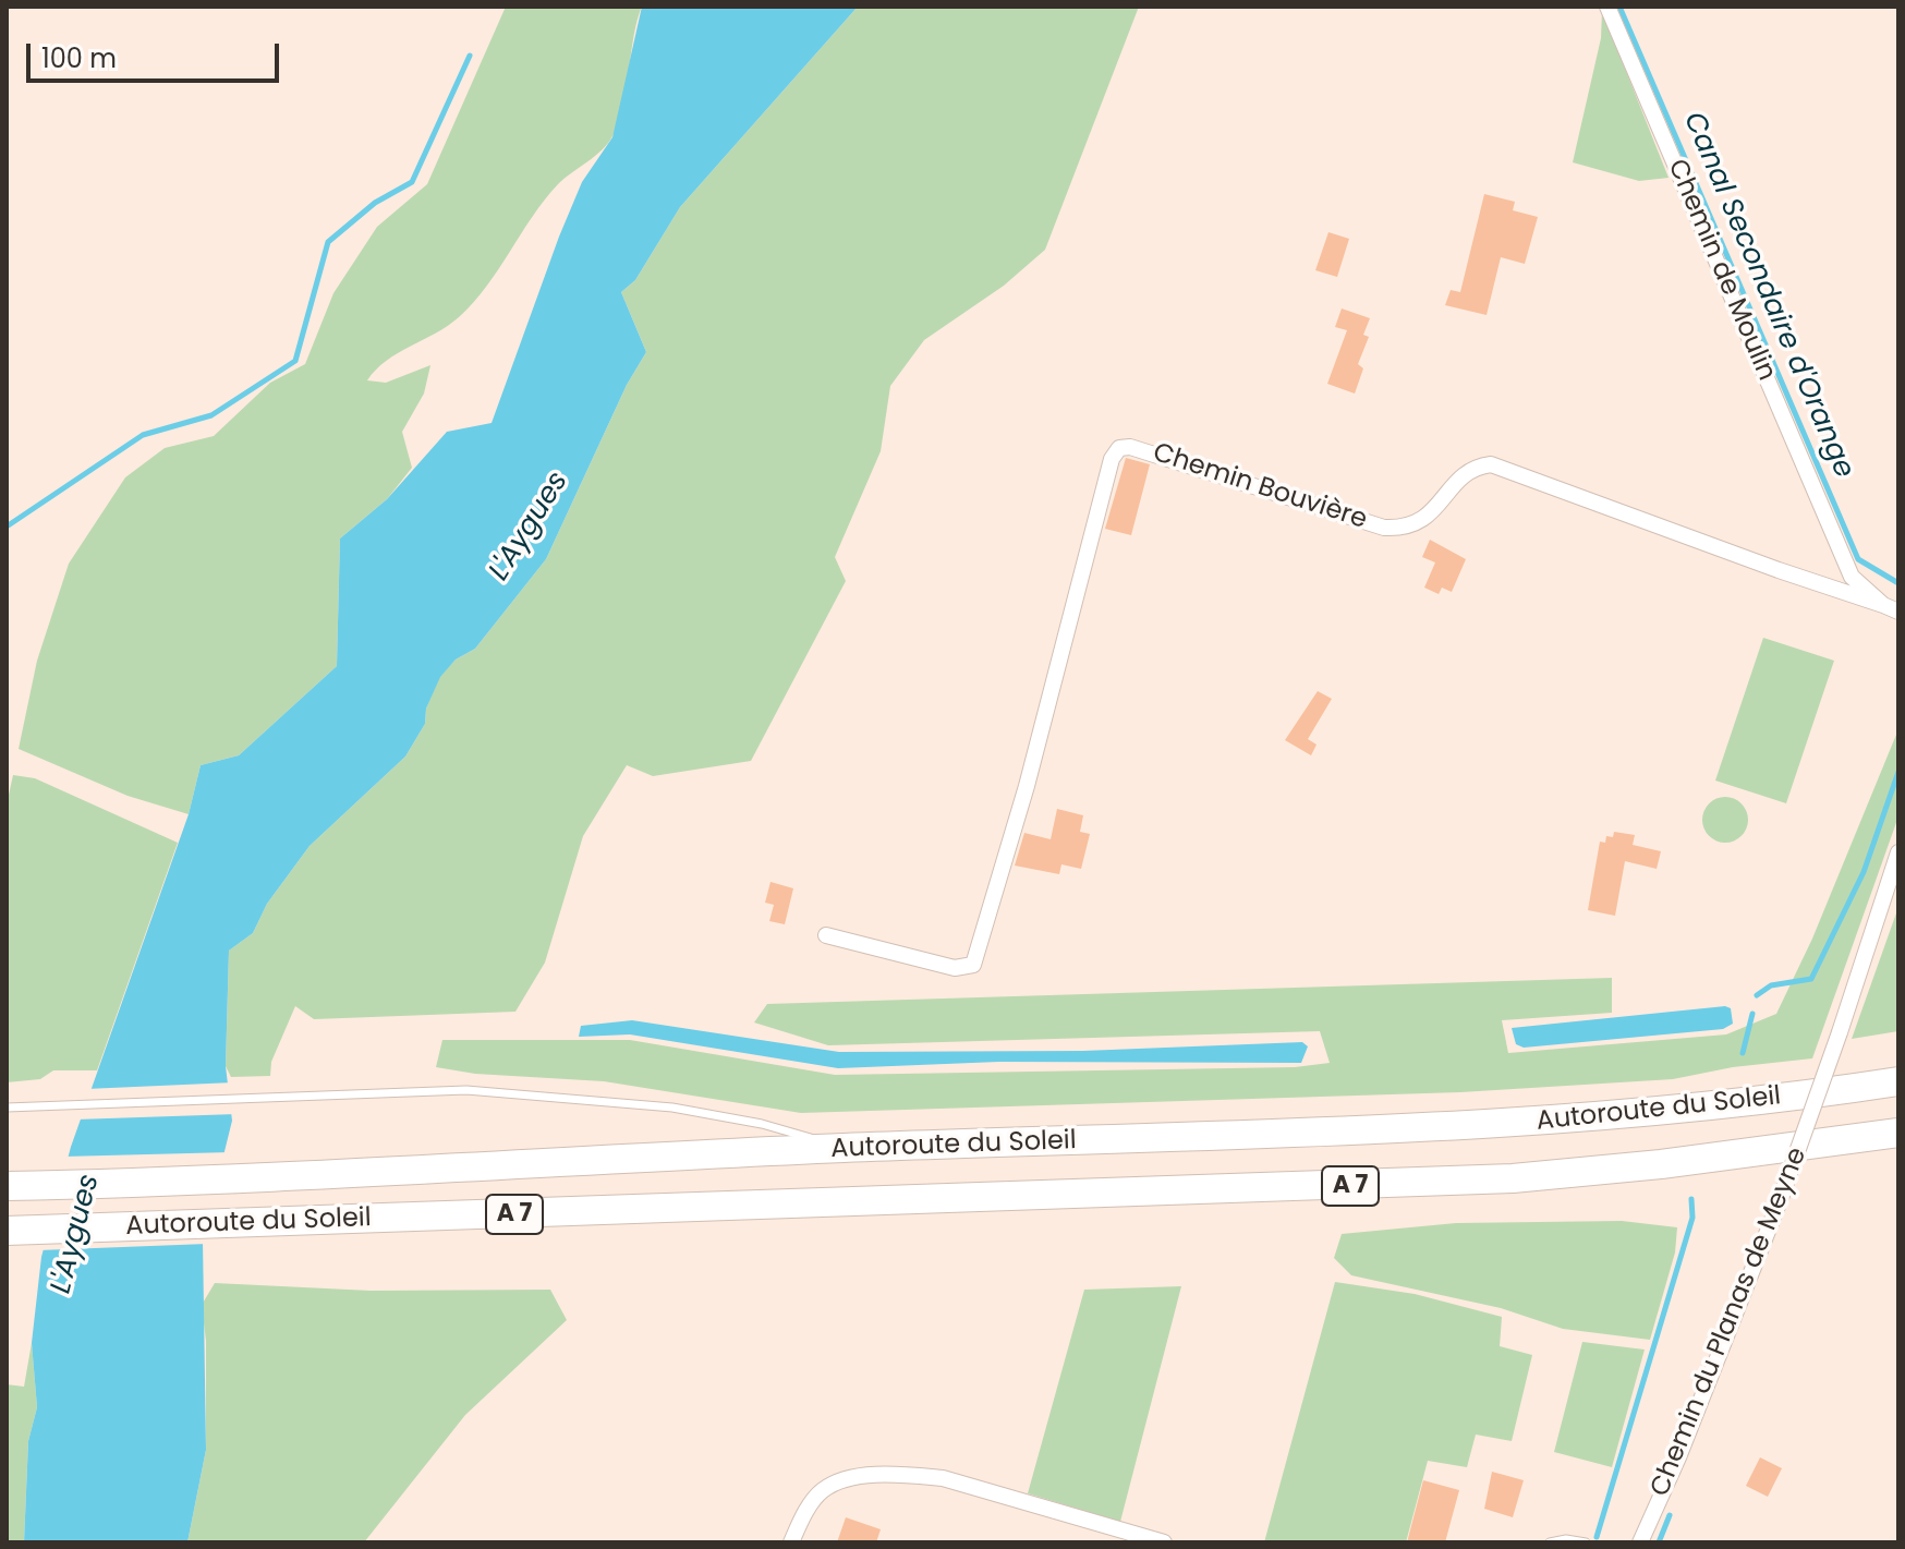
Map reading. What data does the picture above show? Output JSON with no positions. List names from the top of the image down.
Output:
{
  "streets": {
    "highway": ["Autoroute du Soleil", "A 7"],
    "street": ["Chemin de Moulin", "Chemin Bouvière", "Chemin du Planas de Meyne"]
  },
  "crossings": [
    ["Chemin de Moulin", "Chemin Bouvière"]
  ],
  "water": ["Canal Secondaire d'Orange", "L'Aygues"],
  "scale_bar": "100 m"
}
